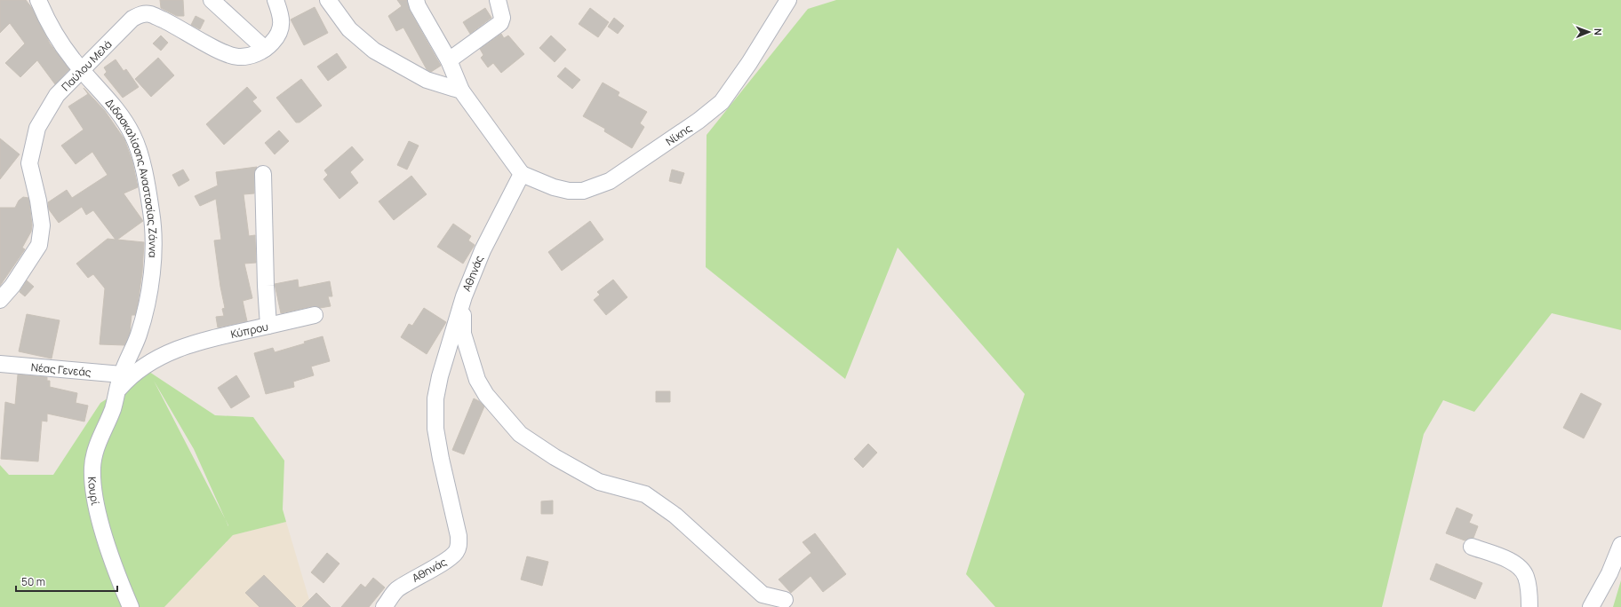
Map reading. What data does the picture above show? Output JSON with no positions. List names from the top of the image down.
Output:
{
  "streets": {
    "street": [
      "Παύλου Μελά",
      "Νίκης",
      "Διδασκαλίσσης Αναστασίας Ζάννα",
      "Αθηνάς",
      "Κύπρου",
      "Νέας Γενεάς",
      "Κουρί"
    ]
  },
  "crossings": [
    ["Παύλου Μελά", "Διδασκαλίσσης Αναστασίας Ζάννα"],
    ["Νίκης", "Αθηνάς"],
    ["Διδασκαλίσσης Αναστασίας Ζάννα", "Νέας Γενεάς"],
    ["Διδασκαλίσσης Αναστασίας Ζάννα", "Κουρί"],
    ["Κύπρου", "Κουρί"],
    ["Νέας Γενεάς", "Κουρί"]
  ],
  "scale_bar": "50 m",
  "north": "right"
}
